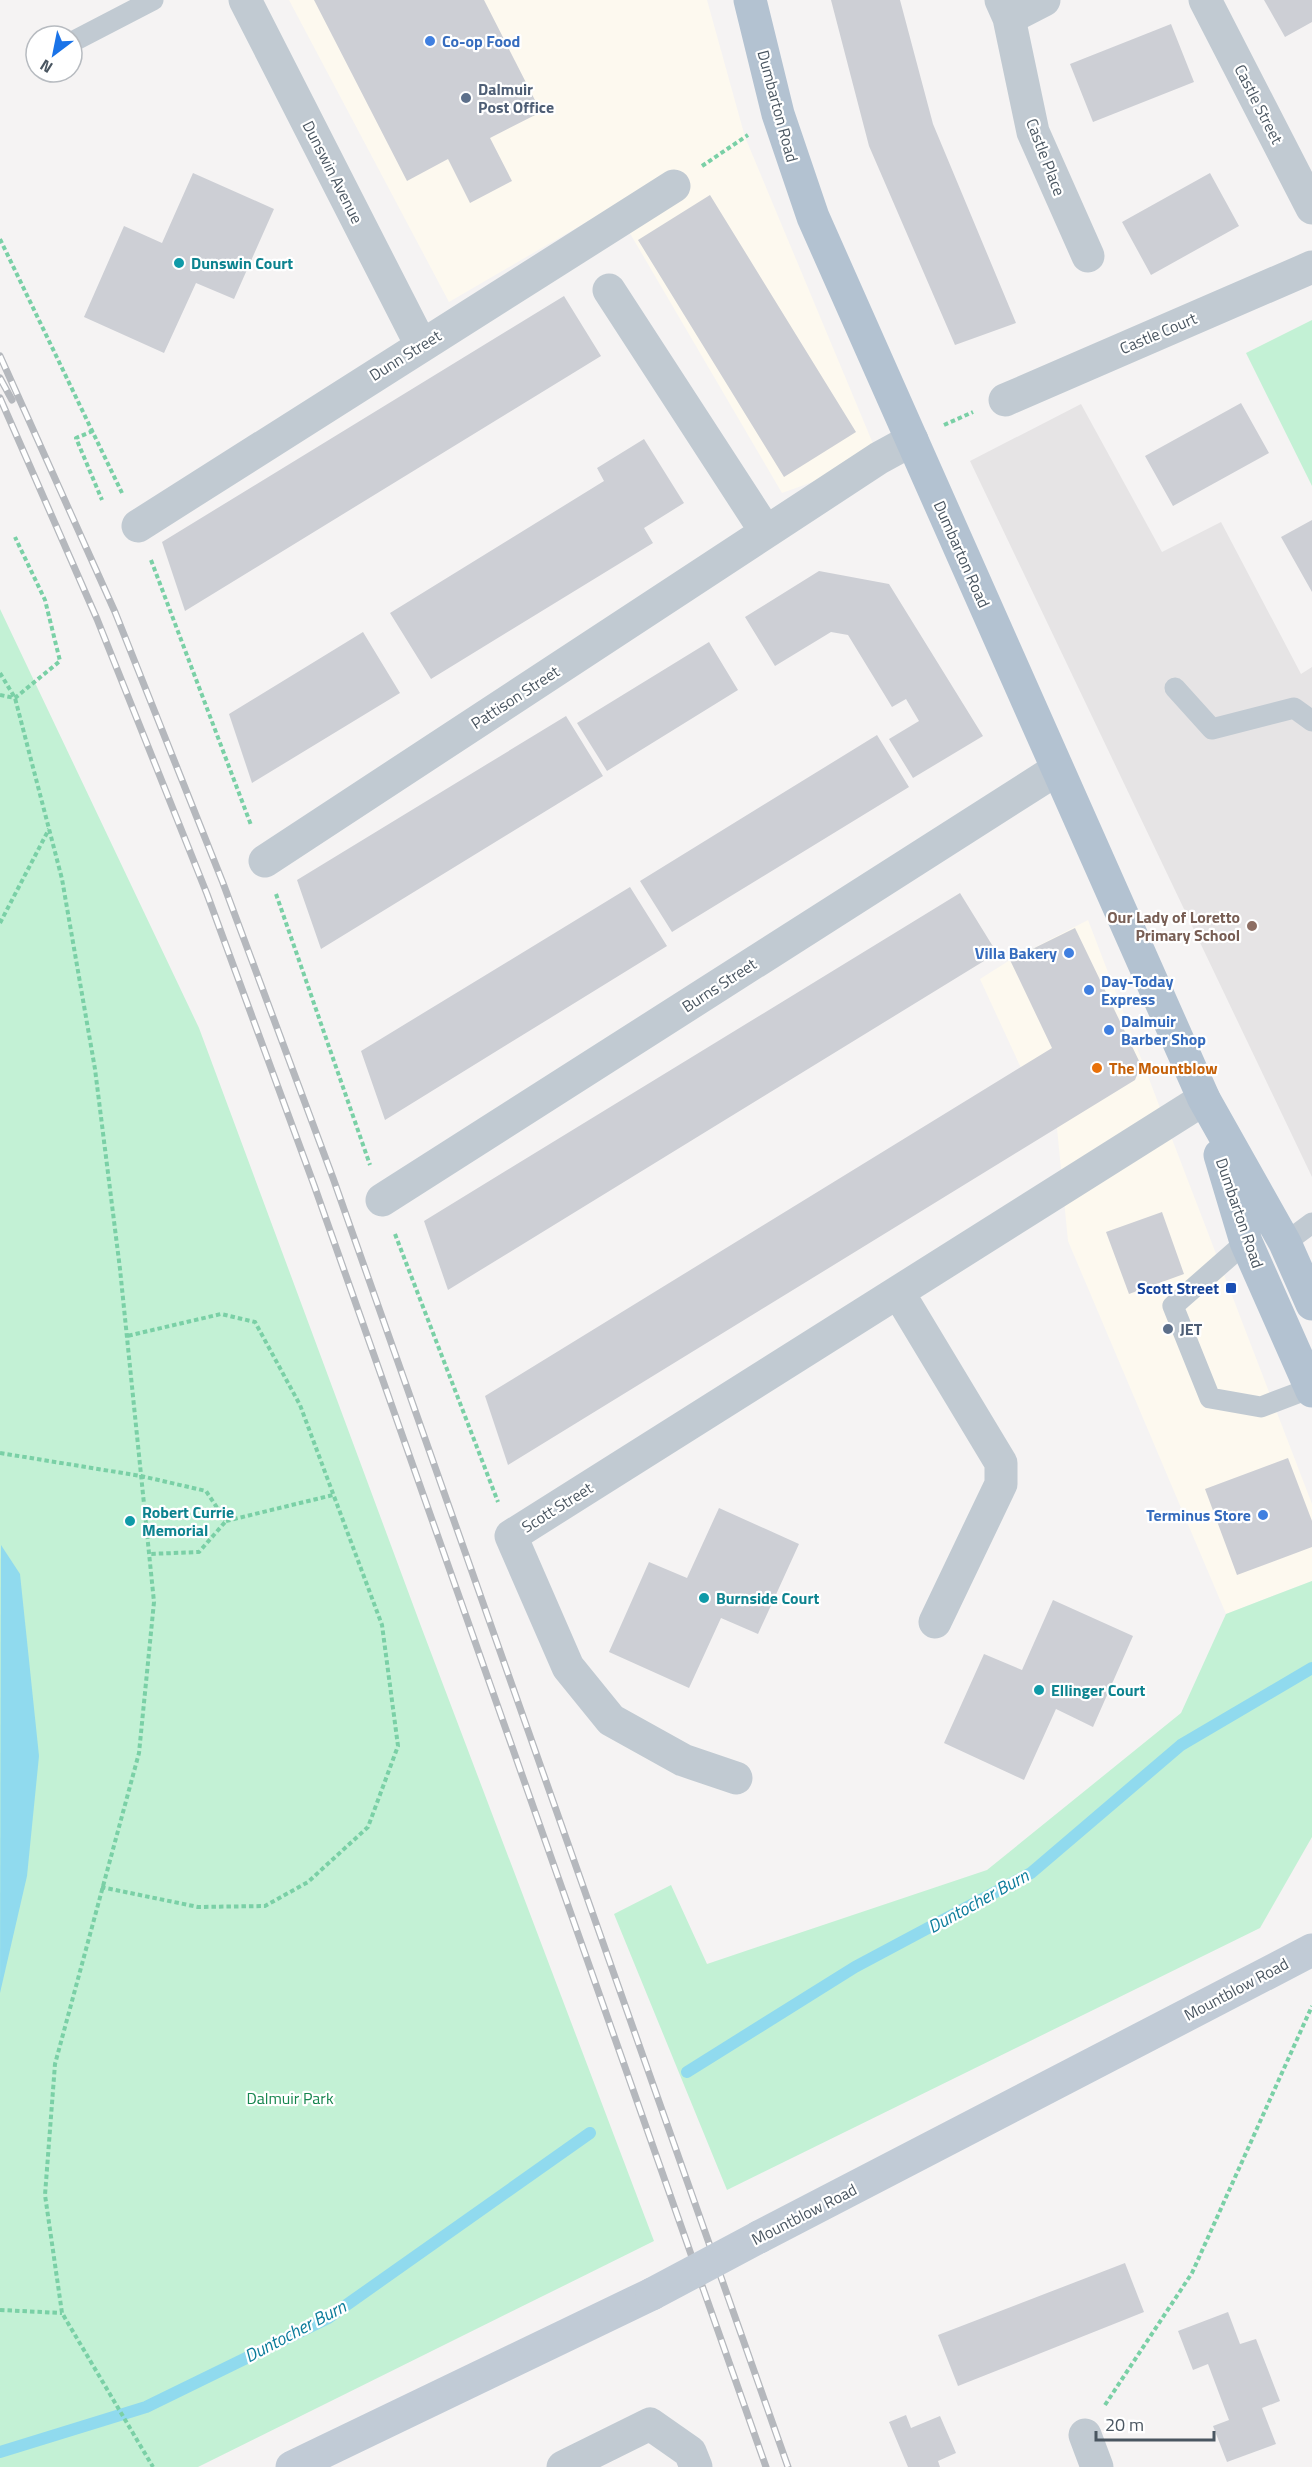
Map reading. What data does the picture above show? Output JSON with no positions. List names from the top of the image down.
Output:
{
  "streets": {
    "main road": ["Dumbarton Road"],
    "street": [
      "Castle Street",
      "Castle Place",
      "Dunswin Avenue",
      "Castle Court",
      "Dunn Street",
      "Pattison Street",
      "Burns Street",
      "Scott Street",
      "Mountblow Road"
    ]
  },
  "crossings": [
    ["Dumbarton Road", "Pattison Street"],
    ["Dumbarton Road", "Burns Street"],
    ["Dumbarton Road", "Scott Street"],
    ["Dunswin Avenue", "Dunn Street"]
  ],
  "water": ["Duntocher Burn"],
  "parks": ["Dalmuir Park"],
  "places": {
    "other": [
      "Co-op Food",
      "Dalmuir Post Office",
      "Dunswin Court",
      "Our Lady of Loretto Primary School",
      "Villa Bakery",
      "Day-Today Express",
      "Dalmuir Barber Shop",
      "The Mountblow",
      "JET",
      "Terminus Store",
      "Robert Currie Memorial",
      "Burnside Court",
      "Ellinger Court"
    ],
    "transit": ["Scott Street"]
  },
  "scale_bar": "20 m",
  "north": "bottom left"
}
